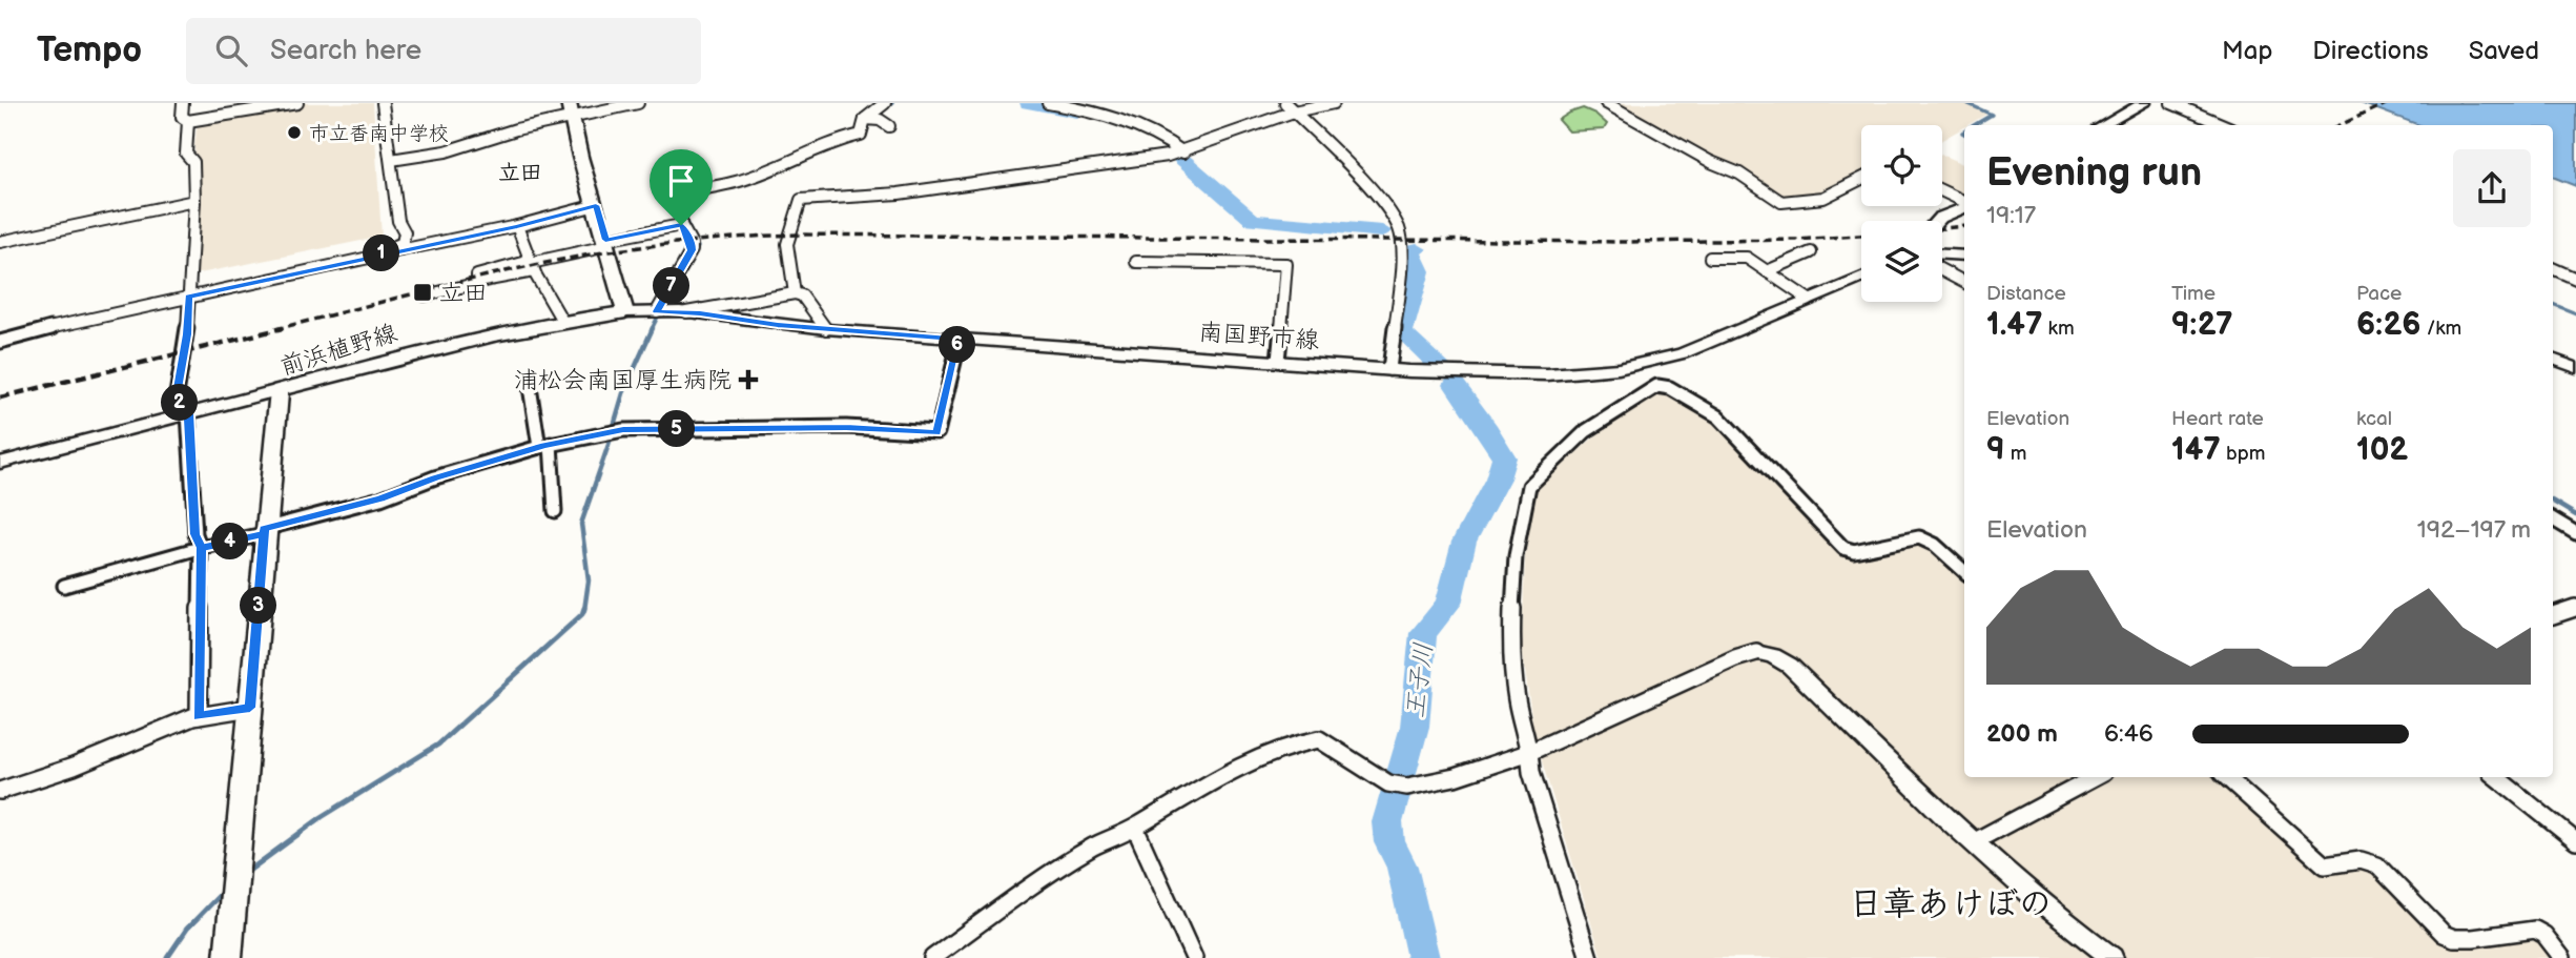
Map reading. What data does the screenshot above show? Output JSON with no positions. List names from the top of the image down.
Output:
{
  "streets": {
    "main road": ["南国野市線", "前浜植野線"]
  },
  "crossings": [
    ["南国野市線", "前浜植野線"]
  ],
  "districts": ["立田", "日章あけぼの"],
  "water": ["王子川"],
  "places": {
    "other": ["市立香南中学校"],
    "transit": ["立田"],
    "health": ["浦松会南国厚生病院"]
  },
  "page": {
    "header": "Tempo",
    "search": "Search here",
    "nav": ["Map", "Directions", "Saved"],
    "heading": ["Evening run", "19:17"],
    "pins": [
      "1",
      "7",
      "6",
      "2",
      "5",
      "4",
      "3"
    ],
    "stats": [
      ["Distance", "1.47 km"],
      ["Time", "9:27"],
      ["Pace", "6:26 /km"],
      ["Elevation", "9 m"],
      ["Heart rate", "147 bpm"],
      ["kcal", "102"]
    ],
    "chart": ["Elevation", "192–197 m"],
    "list": [
      {
        "name": "200 m",
        "note": "6:46"
      }
    ]
  }
}
